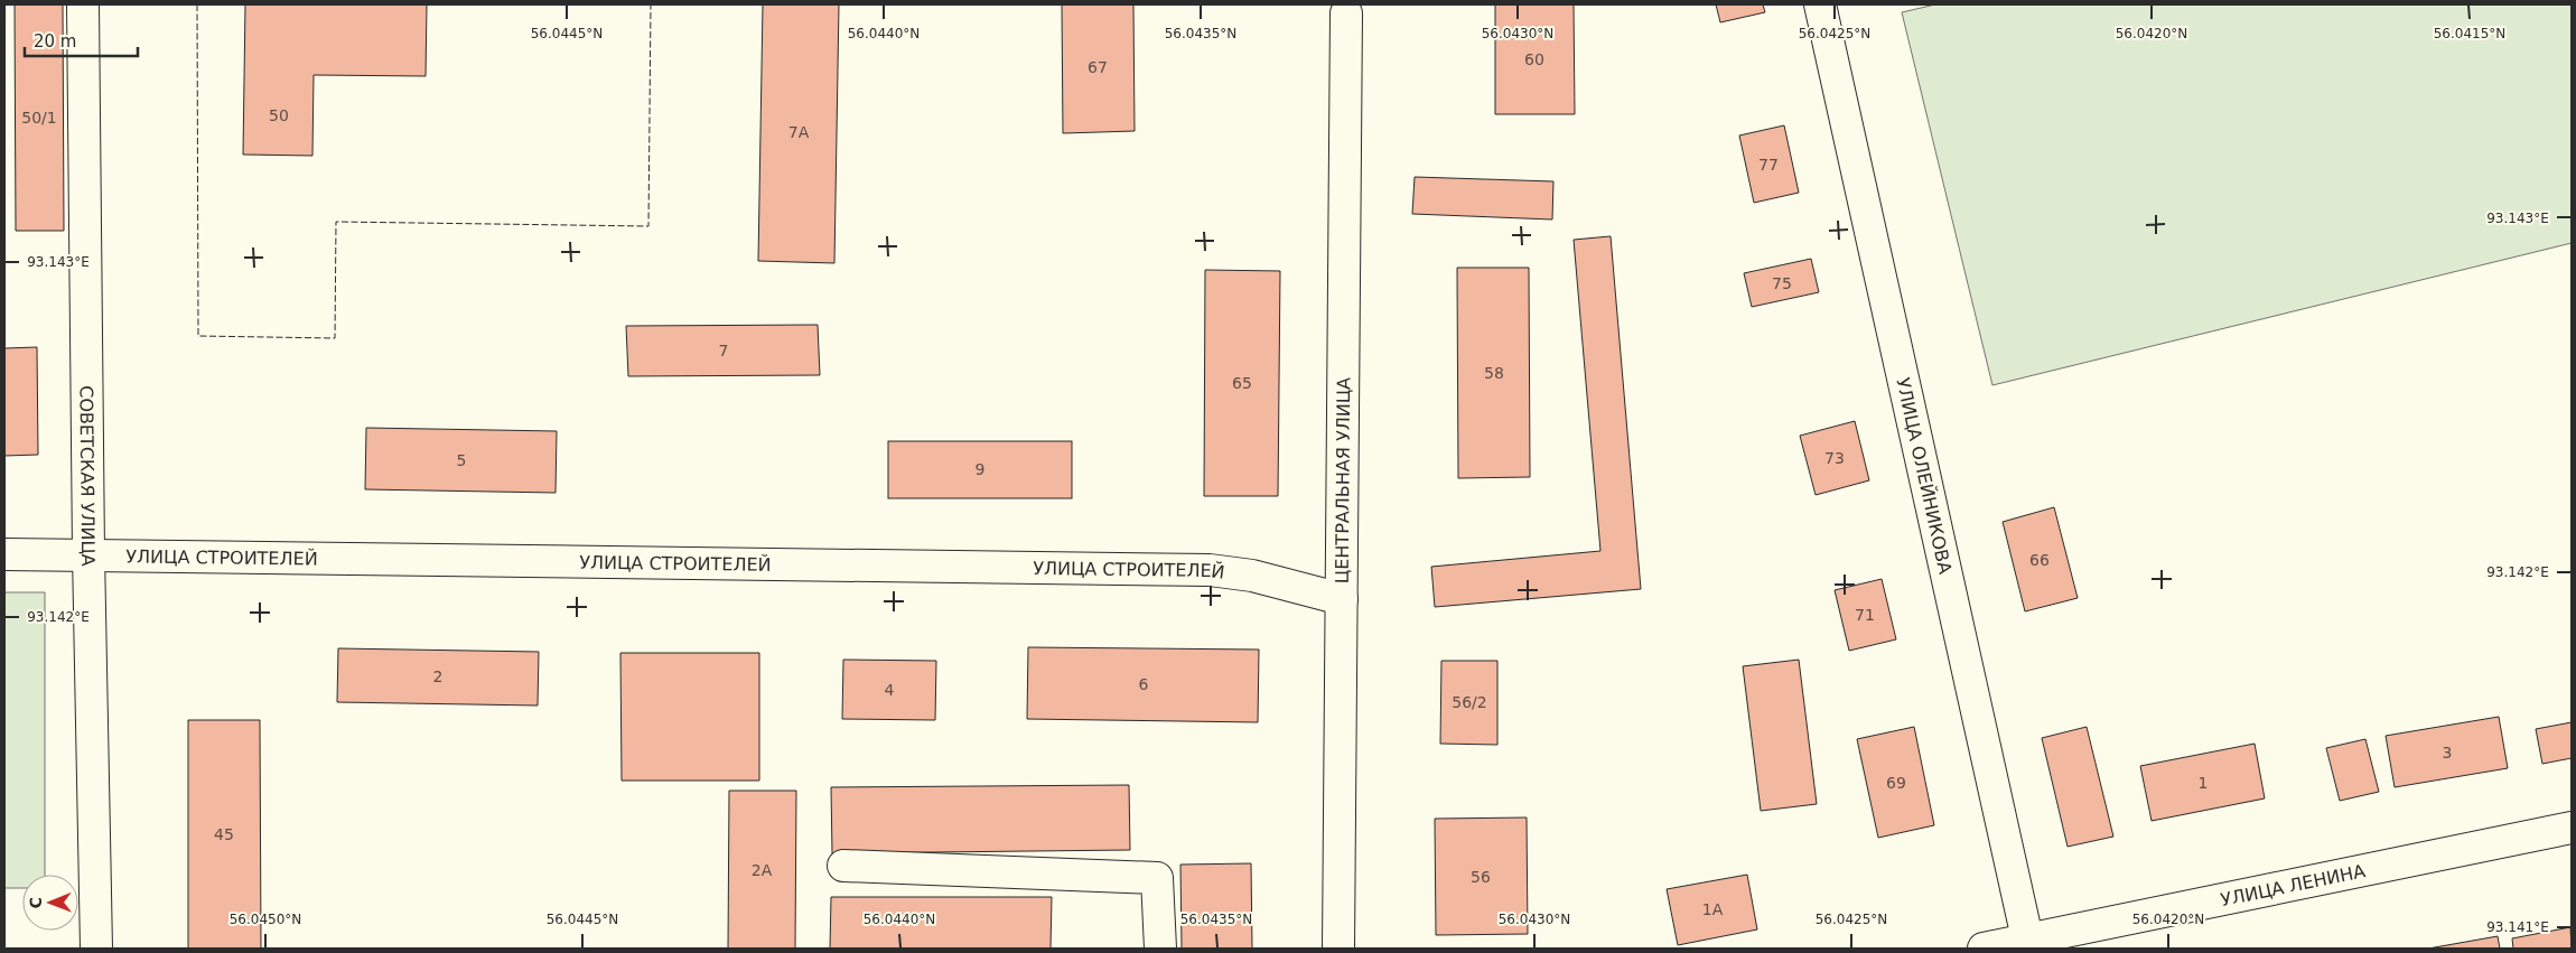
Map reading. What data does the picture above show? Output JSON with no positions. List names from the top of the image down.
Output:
{
  "streets": {
    "street": [
      "УЛИЦА ОЛЕЙНИКОВА",
      "СОВЕТСКАЯ УЛИЦА",
      "ЦЕНТРАЛЬНАЯ УЛИЦА",
      "УЛИЦА СТРОИТЕЛЕЙ",
      "УЛИЦА ЛЕНИНА"
    ]
  },
  "crossings": [
    ["УЛИЦА ОЛЕЙНИКОВА", "УЛИЦА ЛЕНИНА"],
    ["СОВЕТСКАЯ УЛИЦА", "УЛИЦА СТРОИТЕЛЕЙ"],
    ["ЦЕНТРАЛЬНАЯ УЛИЦА", "УЛИЦА СТРОИТЕЛЕЙ"]
  ],
  "house_numbers": [
    "60",
    "67",
    "50",
    "50/1",
    "7А",
    "77",
    "75",
    "7",
    "58",
    "65",
    "73",
    "5",
    "9",
    "66",
    "71",
    "2",
    "6",
    "4",
    "56/2",
    "3",
    "69",
    "1",
    "45",
    "2А",
    "56",
    "1А"
  ],
  "scale_bar": "20 m",
  "north": "left",
  "coordinates": [
    "56.0445°N",
    "56.0440°N",
    "56.0435°N",
    "56.0430°N",
    "56.0425°N",
    "56.0420°N",
    "56.0415°N",
    "93.143°E",
    "93.142°E",
    "56.0450°N",
    "93.141°E"
  ]
}
